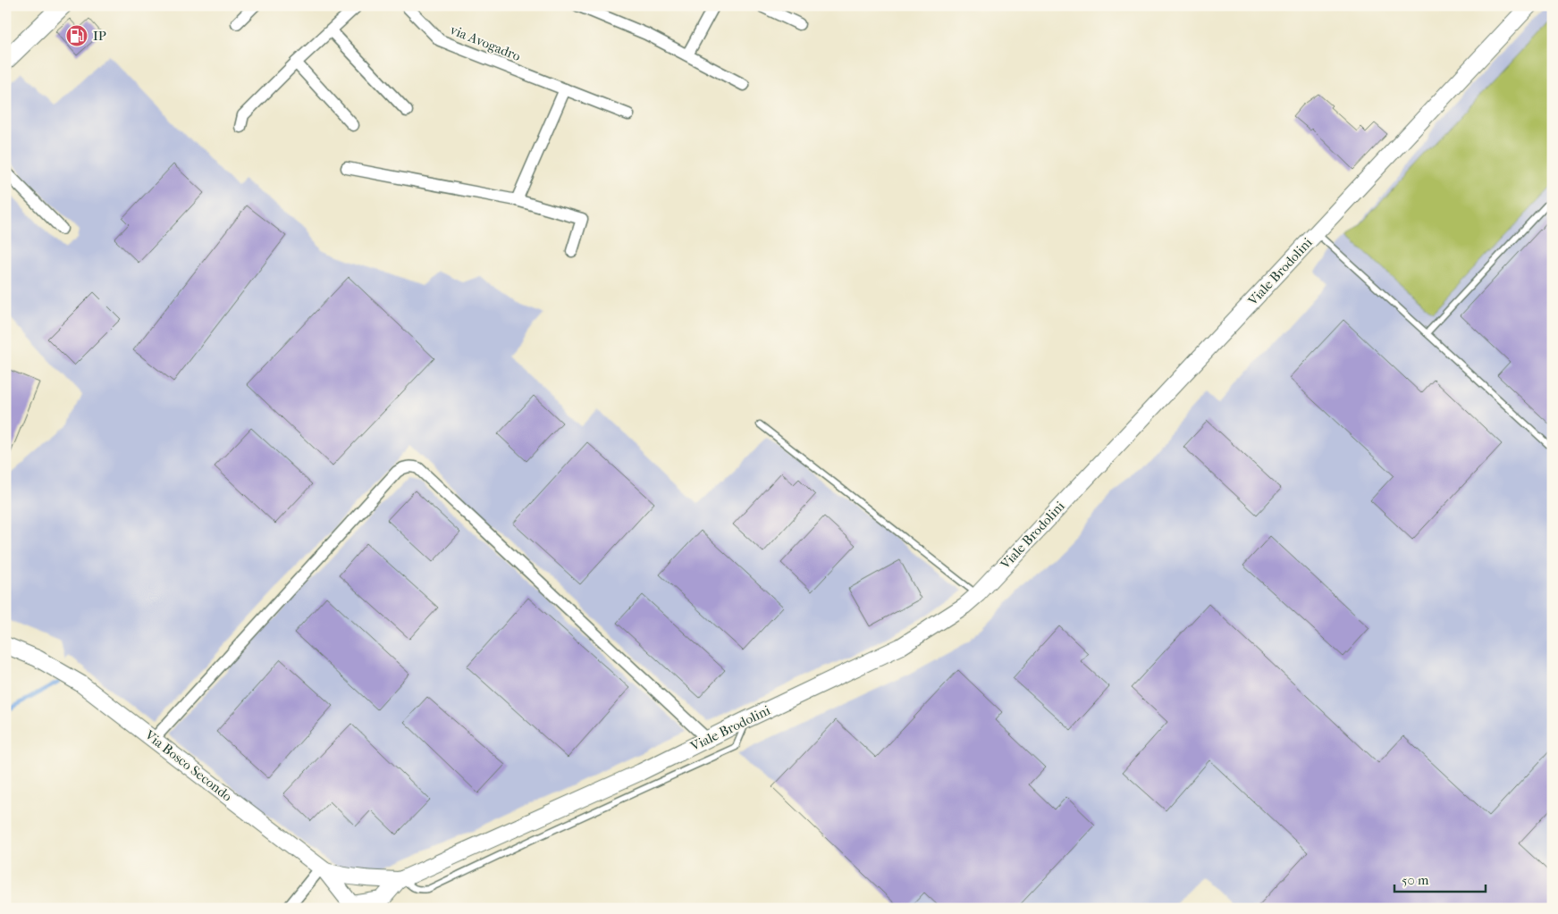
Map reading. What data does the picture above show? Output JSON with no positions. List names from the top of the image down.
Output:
{
  "streets": {
    "street": ["via Avogadro", "Viale Brodolini", "Via Bosco Secondo"]
  },
  "places": {
    "fuel station": ["IP"]
  },
  "scale_bar": "50 m"
}
